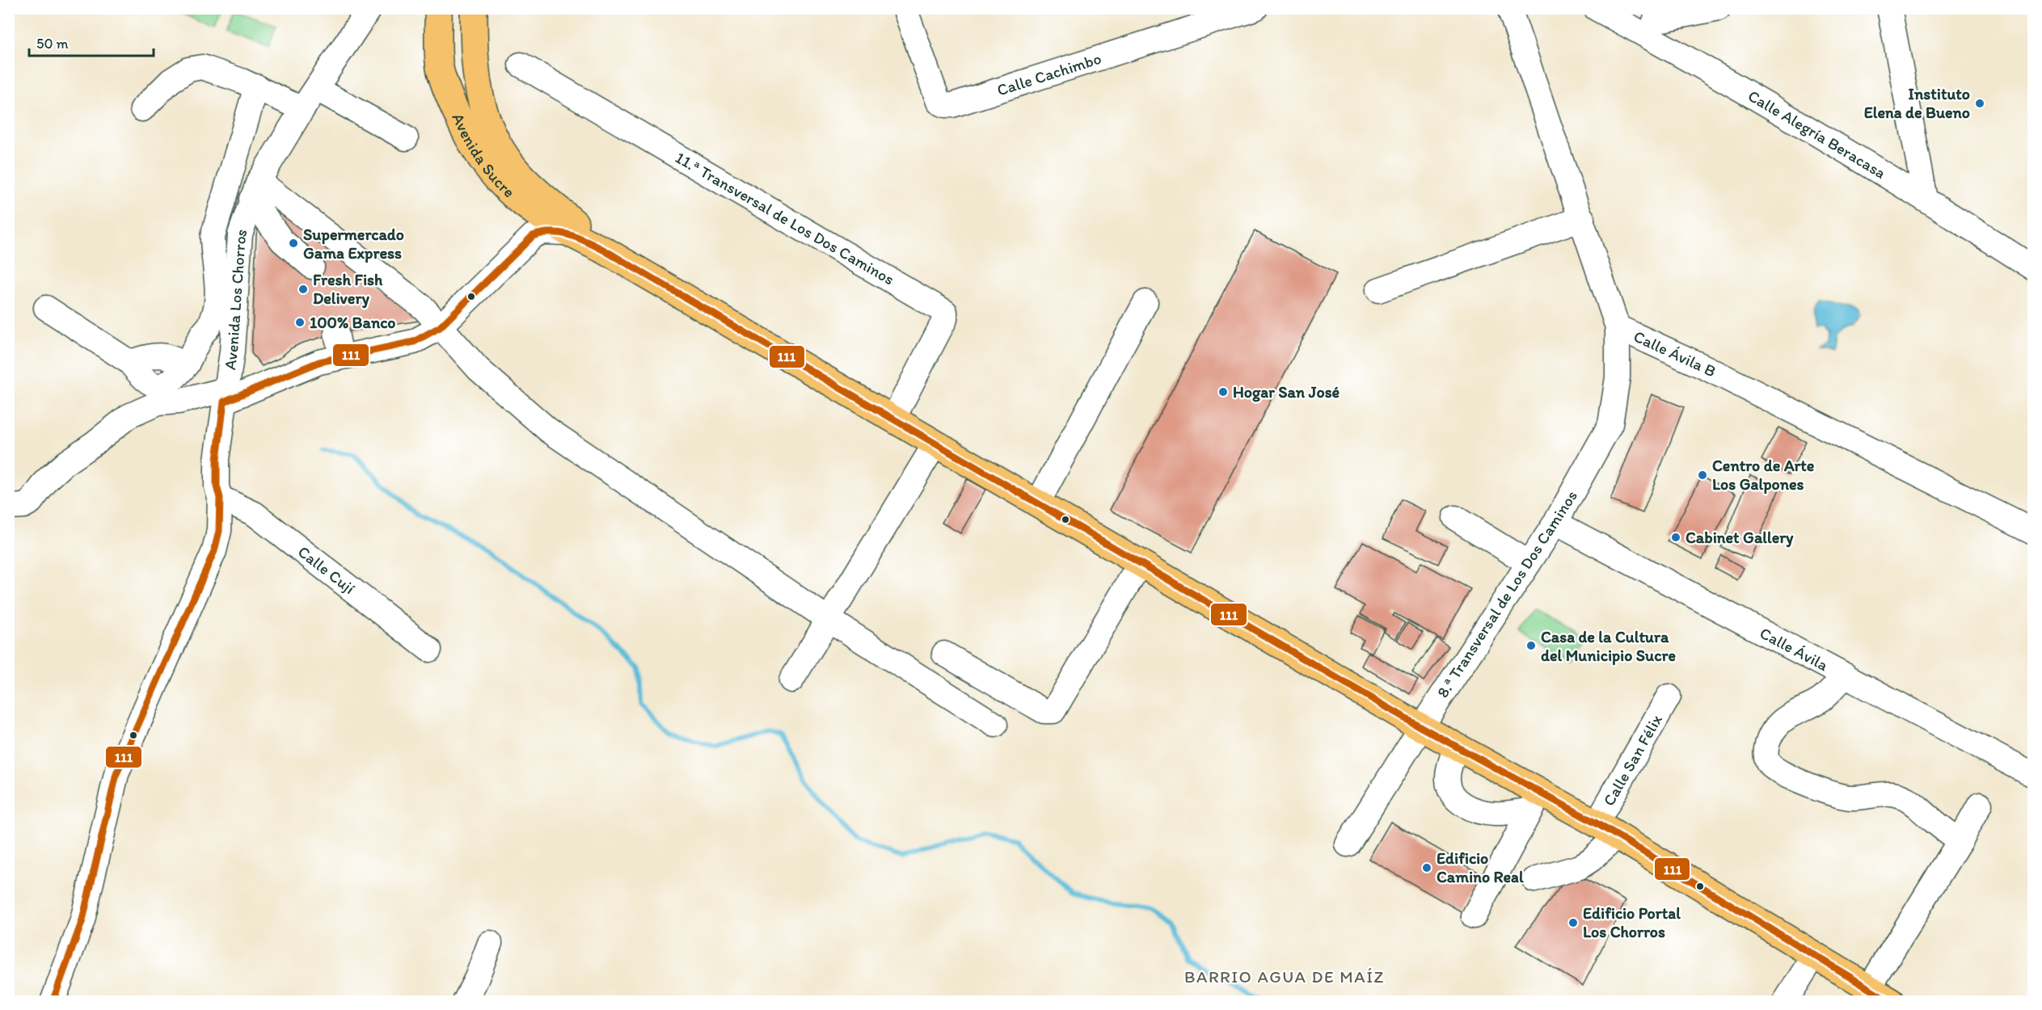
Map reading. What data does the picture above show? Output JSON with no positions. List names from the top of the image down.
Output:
{
  "streets": {
    "main road": ["Avenida Sucre"],
    "street": [
      "Calle Cachimbo",
      "Calle Alegría Beracasa",
      "11.ª Transversal de Los Dos Caminos",
      "Avenida Los Chorros",
      "Calle Ávila B",
      "Calle Cují",
      "8.ª Transversal de Los Dos Caminos",
      "Calle Ávila",
      "Calle San Félix"
    ]
  },
  "crossings": [
    ["Avenida Sucre", "11.ª Transversal de Los Dos Caminos"],
    ["Avenida Sucre", "8.ª Transversal de Los Dos Caminos"],
    ["Avenida Sucre", "Calle San Félix"],
    ["Avenida Los Chorros", "Calle Cují"],
    ["Calle Ávila B", "8.ª Transversal de Los Dos Caminos"],
    ["8.ª Transversal de Los Dos Caminos", "Calle Ávila"]
  ],
  "districts": ["BARRIO AGUA DE MAÍZ"],
  "places": [
    "Instituto Elena de Bueno",
    "Supermercado Gama Express",
    "Fresh Fish Delivery",
    "100% Banco",
    "Hogar San José",
    "Centro de Arte Los Galpones",
    "Cabinet Gallery",
    "Casa de la Cultura del Municipio Sucre",
    "Edificio Camino Real",
    "Edificio Portal Los Chorros"
  ],
  "lines": ["transit line 111"],
  "scale_bar": "50 m"
}
